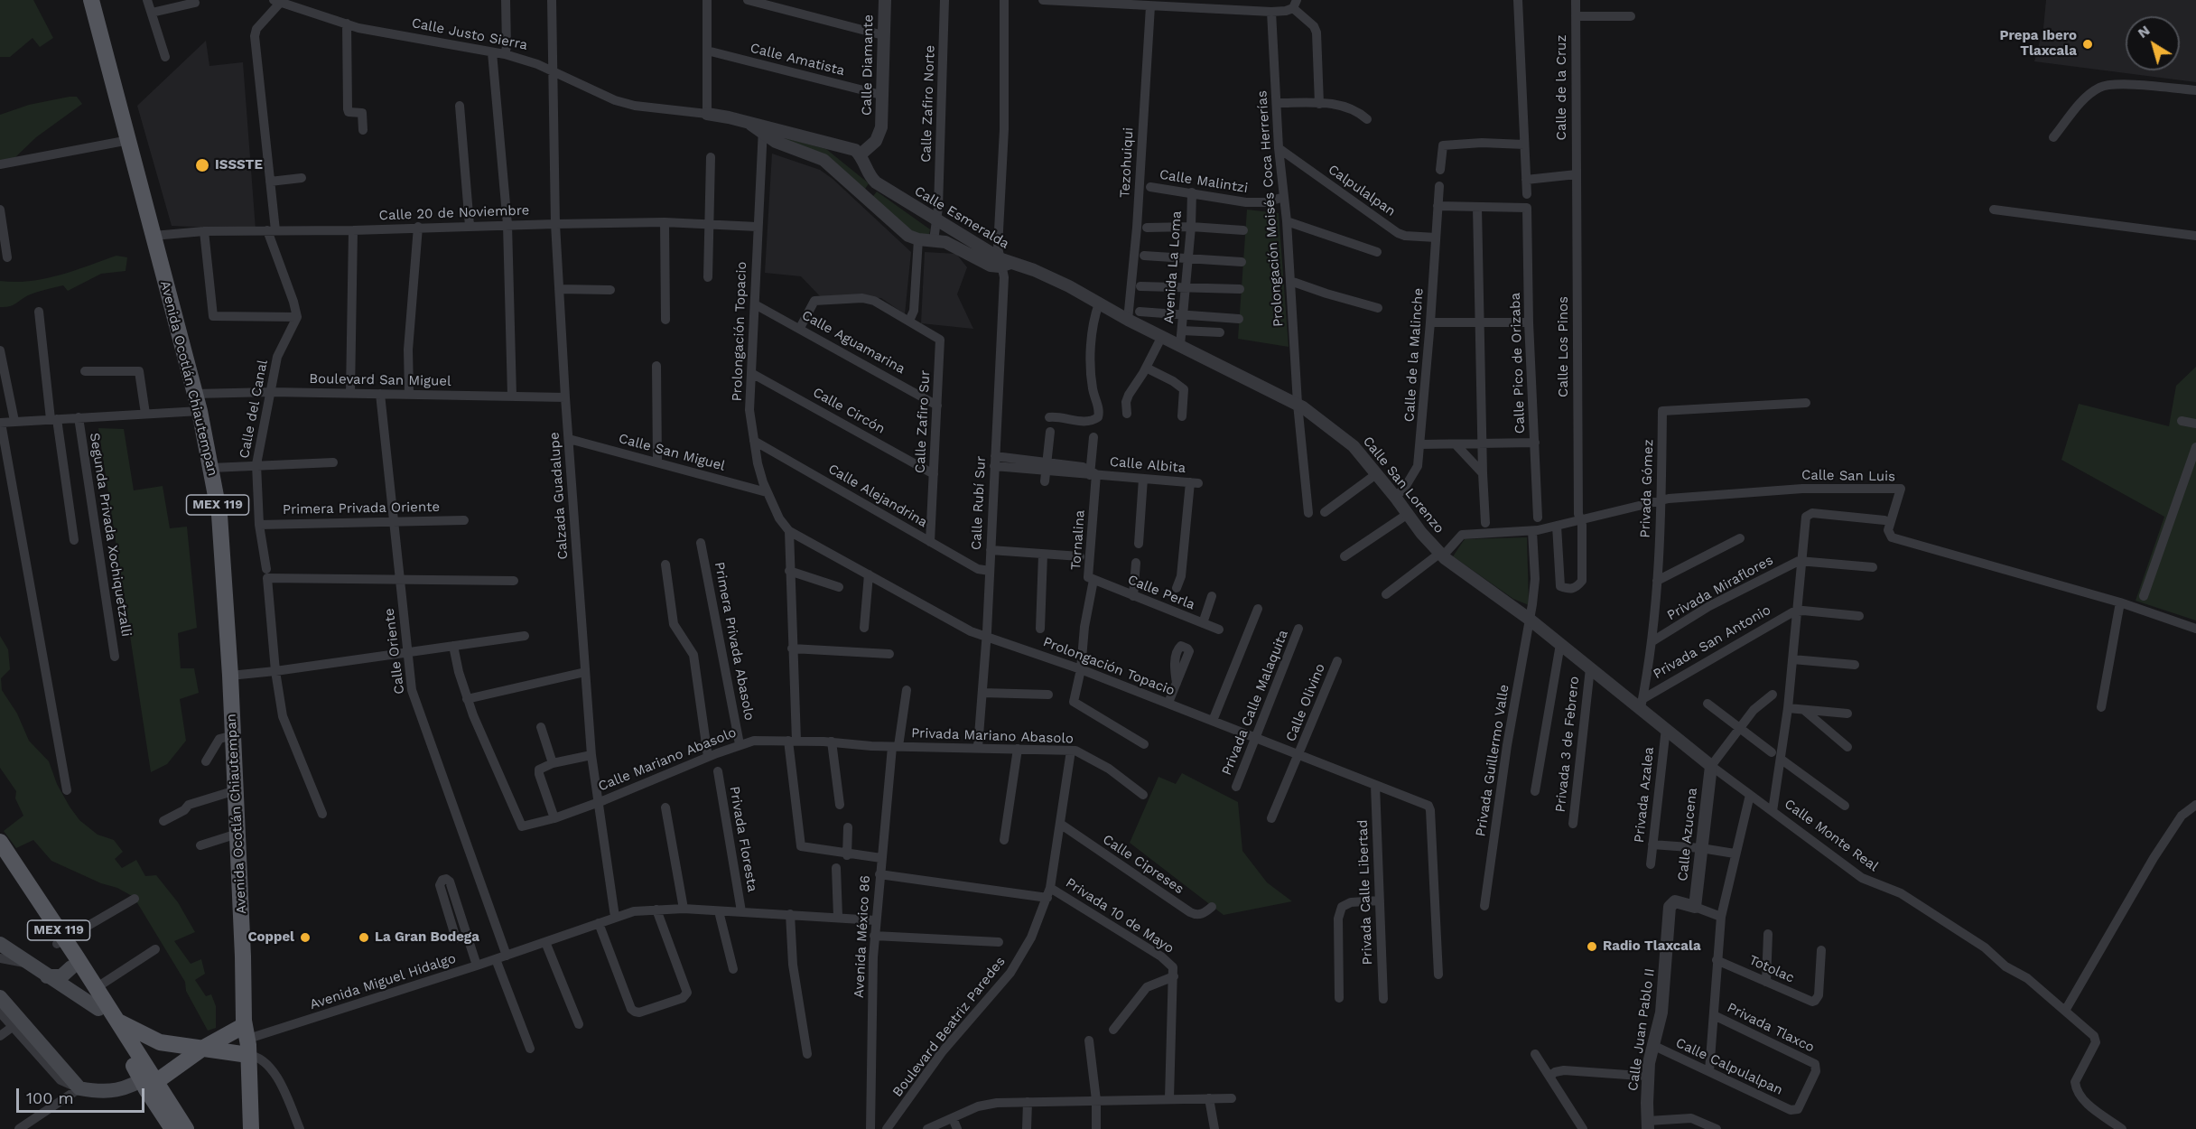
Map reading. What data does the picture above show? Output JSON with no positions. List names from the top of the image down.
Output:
{
  "streets": {
    "main road": ["Avenida Ocotlán Chiautempan", "MEX 119"],
    "street": [
      "Calle Justo Sierra",
      "Calle Amatista",
      "Calle Diamante",
      "Calle de la Cruz",
      "Calle Zafiro Norte",
      "Tezohuiqui",
      "Calle Malintzi",
      "Calpulalpan",
      "Prolongación Moisés Coca Herrerías",
      "Calle 20 de Noviembre",
      "Calle Esmeralda",
      "Avenida La Loma",
      "Prolongación Topacio",
      "Calle Aguamarina",
      "Calle Los Pinos",
      "Calle de la Malinche",
      "Calle Pico de Orizaba",
      "Boulevard San Miguel",
      "Calle del Canal",
      "Calle Circón",
      "Calle Zafiro Sur",
      "Calle San Miguel",
      "Calle Albita",
      "Calle San Luis",
      "Calle San Lorenzo",
      "Privada Gómez",
      "Calzada Guadalupe",
      "Calle Alejandrina",
      "Calle Rubí Sur",
      "Primera Privada Oriente",
      "Segunda Privada Xochiquetzalli",
      "Tornalina",
      "Privada Miraflores",
      "Calle Perla",
      "Primera Privada Abasolo",
      "Privada San Antonio",
      "Calle Oriente",
      "Privada Calle Malaquita",
      "Calle Olivino",
      "Privada Mariano Abasolo",
      "Privada 3 de Febrero",
      "Calle Mariano Abasolo",
      "Privada Guillermo Valle",
      "Privada Azalea",
      "Calle Azucena",
      "Calle Monte Real",
      "Privada Floresta",
      "Calle Cipreses",
      "Privada Calle Libertad",
      "Privada 10 de Mayo",
      "Avenida México 86",
      "Totolac",
      "Avenida Miguel Hidalgo",
      "Boulevard Beatriz Paredes",
      "Privada Tlaxco",
      "Calle Juan Pablo II",
      "Calle Calpulalpan"
    ]
  },
  "crossings": [
    ["Calle Justo Sierra", "Calle Esmeralda"],
    ["Calle Justo Sierra", "Prolongación Topacio"],
    ["Calle Justo Sierra", "Calzada Guadalupe"],
    ["Calle Amatista", "Calle Diamante"],
    ["Calle Diamante", "Calle Esmeralda"],
    ["Calle de la Cruz", "Calle Los Pinos"],
    ["Calle Zafiro Norte", "Calle Esmeralda"],
    ["Tezohuiqui", "Calle San Lorenzo"],
    ["Calle Malintzi", "Prolongación Moisés Coca Herrerías"],
    ["Calle Malintzi", "Avenida La Loma"],
    ["Calpulalpan", "Prolongación Moisés Coca Herrerías"],
    ["Calpulalpan", "Calle de la Malinche"],
    ["Prolongación Moisés Coca Herrerías", "Calle San Lorenzo"],
    ["Calle 20 de Noviembre", "Prolongación Topacio"],
    ["Calle 20 de Noviembre", "Avenida Ocotlán Chiautempan"],
    ["Calle 20 de Noviembre", "Calzada Guadalupe"],
    ["Calle Esmeralda", "Prolongación Topacio"],
    ["Calle Esmeralda", "Calle San Lorenzo"],
    ["Calle Esmeralda", "Calle Rubí Sur"],
    ["Avenida La Loma", "Calle San Lorenzo"],
    ["Prolongación Topacio", "Calle Aguamarina"],
    ["Prolongación Topacio", "Calle Circón"],
    ["Prolongación Topacio", "Calle San Miguel"],
    ["Prolongación Topacio", "Calle Alejandrina"],
    ["Prolongación Topacio", "Calle Rubí Sur"],
    ["Prolongación Topacio", "Tornalina"],
    ["Prolongación Topacio", "Privada Calle Malaquita"],
    ["Prolongación Topacio", "Calle Olivino"],
    ["Prolongación Topacio", "Privada Calle Libertad"],
    ["Calle Aguamarina", "Calle Zafiro Sur"],
    ["Calle Los Pinos", "Calle San Luis"],
    ["Calle de la Malinche", "Calle San Lorenzo"],
    ["Avenida Ocotlán Chiautempan", "Boulevard San Miguel"],
    ["Avenida Ocotlán Chiautempan", "Avenida Miguel Hidalgo"],
    ["Boulevard San Miguel", "Calle del Canal"],
    ["Boulevard San Miguel", "Calzada Guadalupe"],
    ["Boulevard San Miguel", "Calle Oriente"],
    ["Calle del Canal", "Primera Privada Oriente"],
    ["Calle Circón", "Calle Zafiro Sur"],
    ["Calle Zafiro Sur", "Calle Alejandrina"],
    ["Calle San Miguel", "Calzada Guadalupe"],
    ["Calle Albita", "Calle Rubí Sur"],
    ["Calle Albita", "Tornalina"],
    ["Calle San Luis", "Calle San Lorenzo"],
    ["Calle San Luis", "Privada Gómez"],
    ["Calle San Luis", "Privada Guillermo Valle"],
    ["Calle San Lorenzo", "Privada Gómez"],
    ["Calle San Lorenzo", "Calle Rubí Sur"],
    ["Calle San Lorenzo", "Privada San Antonio"],
    ["Calle San Lorenzo", "Privada 3 de Febrero"],
    ["Calle San Lorenzo", "Privada Guillermo Valle"],
    ["Calle San Lorenzo", "Privada Azalea"],
    ["Calle San Lorenzo", "Calle Azucena"],
    ["Privada Gómez", "Privada Miraflores"],
    ["Privada Gómez", "Privada San Antonio"],
    ["Calzada Guadalupe", "Calle Mariano Abasolo"],
    ["Calzada Guadalupe", "Avenida Miguel Hidalgo"],
    ["Calle Alejandrina", "Calle Rubí Sur"],
    ["Calle Rubí Sur", "Privada Mariano Abasolo"],
    ["Primera Privada Oriente", "Calle Oriente"],
    ["Tornalina", "Calle Perla"],
    ["Privada Miraflores", "Calle Monte Real"],
    ["Primera Privada Abasolo", "Calle Mariano Abasolo"],
    ["Privada San Antonio", "Calle Monte Real"],
    ["Calle Oriente", "Avenida Miguel Hidalgo"],
    ["Privada Mariano Abasolo", "Calle Mariano Abasolo"],
    ["Privada Mariano Abasolo", "Avenida México 86"],
    ["Privada Mariano Abasolo", "Boulevard Beatriz Paredes"],
    ["Calle Mariano Abasolo", "Avenida México 86"],
    ["Calle Azucena", "Calle Juan Pablo II"],
    ["Privada Floresta", "Avenida Miguel Hidalgo"],
    ["Calle Cipreses", "Boulevard Beatriz Paredes"],
    ["Privada 10 de Mayo", "Boulevard Beatriz Paredes"],
    ["Avenida México 86", "Avenida Miguel Hidalgo"],
    ["Privada Tlaxco", "Calle Calpulalpan"],
    ["Calle Juan Pablo II", "Calle Calpulalpan"]
  ],
  "places": [
    "Prepa Ibero Tlaxcala",
    "ISSSTE",
    "Coppel",
    "La Gran Bodega",
    "Radio Tlaxcala"
  ],
  "scale_bar": "100 m",
  "north": "top left"
}
